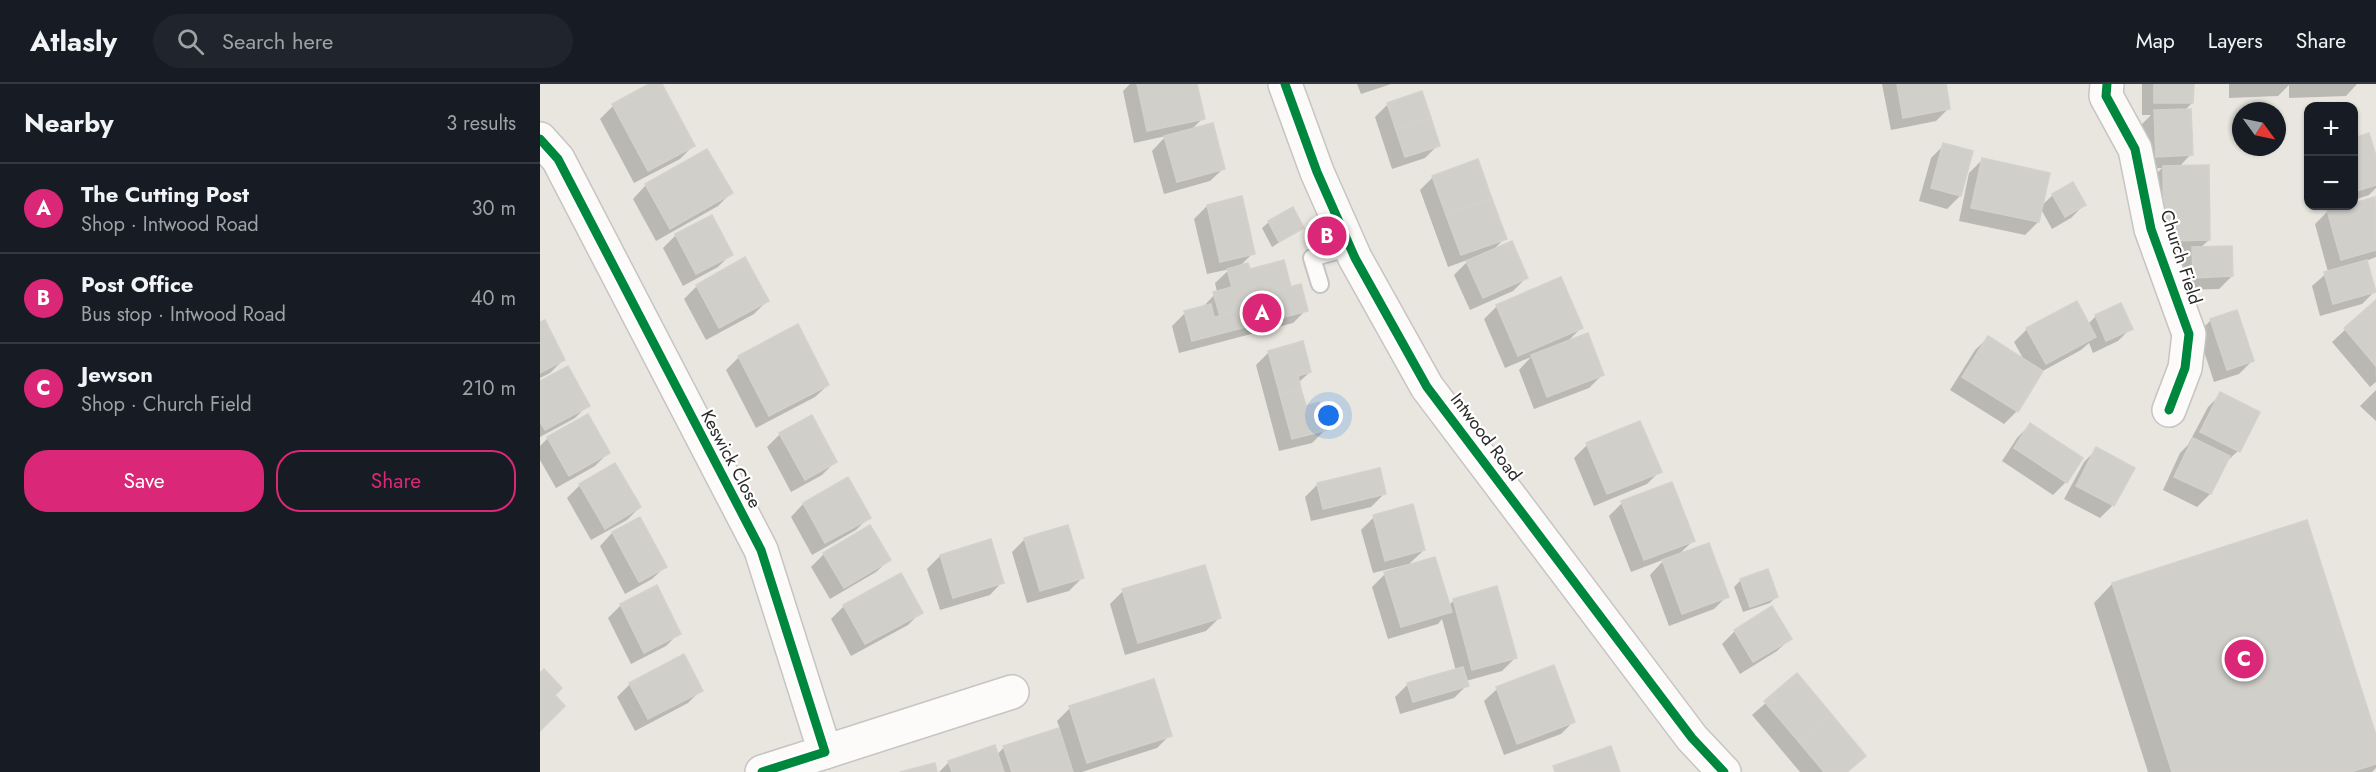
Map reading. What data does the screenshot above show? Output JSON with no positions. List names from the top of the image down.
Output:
{
  "streets": {
    "street": ["Church Field", "Intwood Road", "Keswick Close"]
  },
  "north": "bottom right",
  "page": {
    "header": "Atlasly",
    "search": "Search here",
    "nav": ["Map", "Layers", "Share"],
    "heading": ["Nearby", "3 results"],
    "map_buttons": ["+", "−"],
    "list": [
      {
        "mark": "A",
        "name": "The Cutting Post",
        "note": "Shop · Intwood Road",
        "value": "30 m"
      },
      {
        "mark": "B",
        "name": "Post Office",
        "note": "Bus stop · Intwood Road",
        "value": "40 m"
      },
      {
        "mark": "C",
        "name": "Jewson",
        "note": "Shop · Church Field",
        "value": "210 m"
      }
    ],
    "pins": ["B", "A", "C"],
    "buttons": ["Save", "Share"]
  }
}
